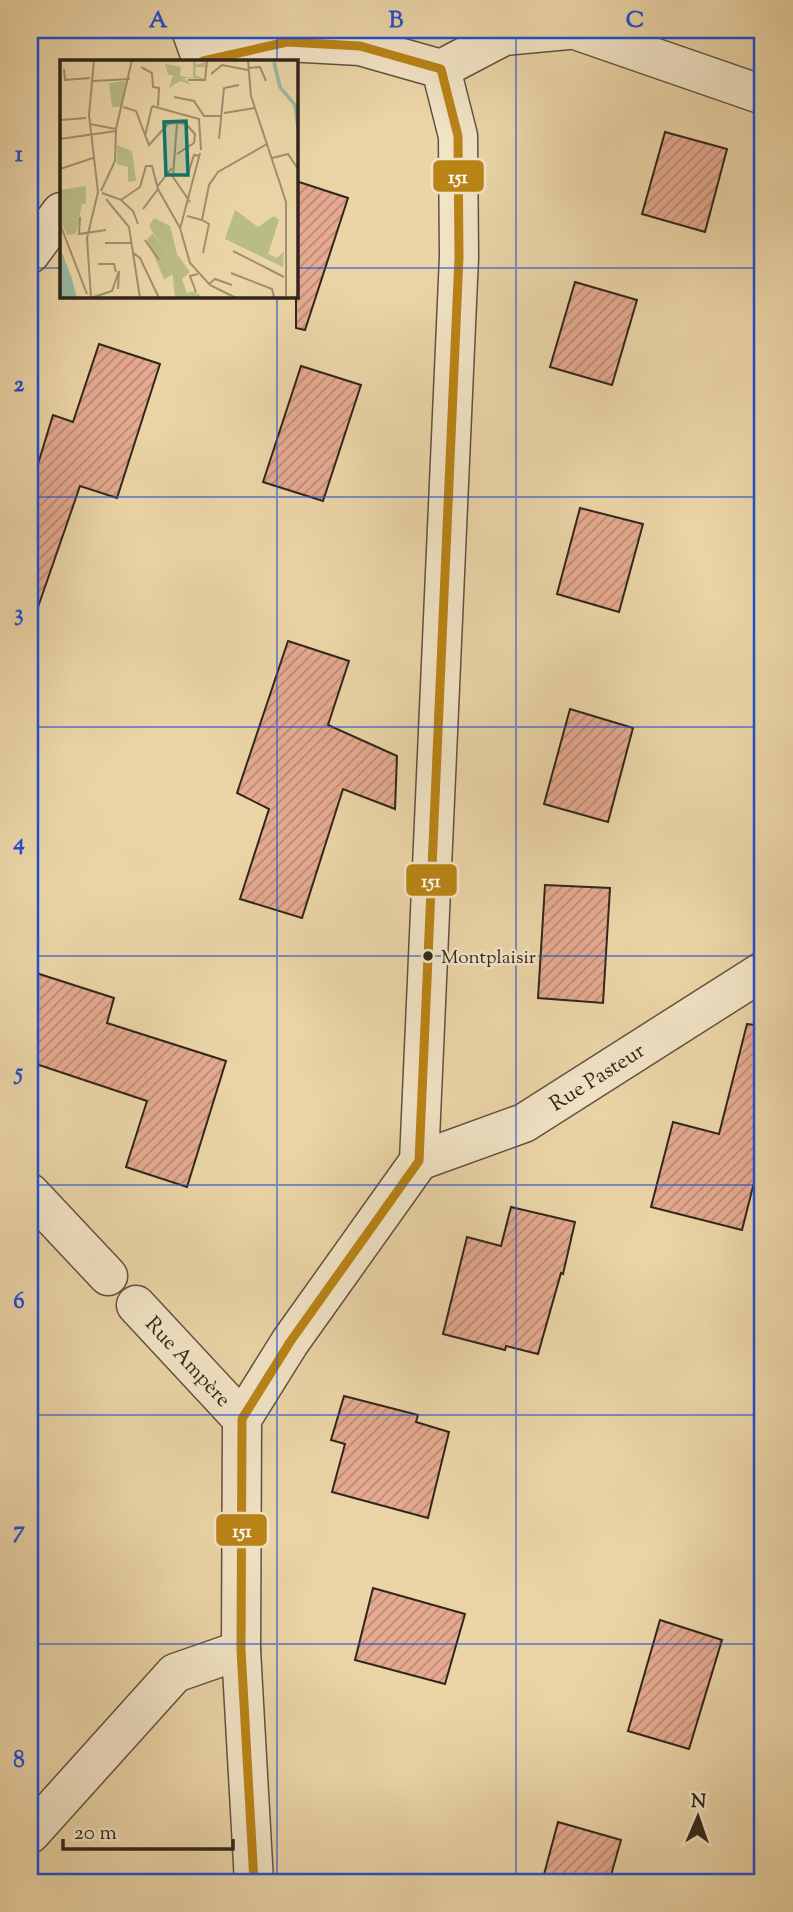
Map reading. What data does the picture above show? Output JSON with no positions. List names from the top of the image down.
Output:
{
  "streets": {
    "street": ["Rue Pasteur", "Rue Ampère"]
  },
  "places": ["Montplaisir"],
  "lines": ["transit line 151"],
  "scale_bar": "20 m",
  "north": "top",
  "grid": {
    "columns": ["A", "B", "C"],
    "rows": [
      "1",
      "2",
      "3",
      "4",
      "5",
      "6",
      "7",
      "8"
    ]
  }
}
